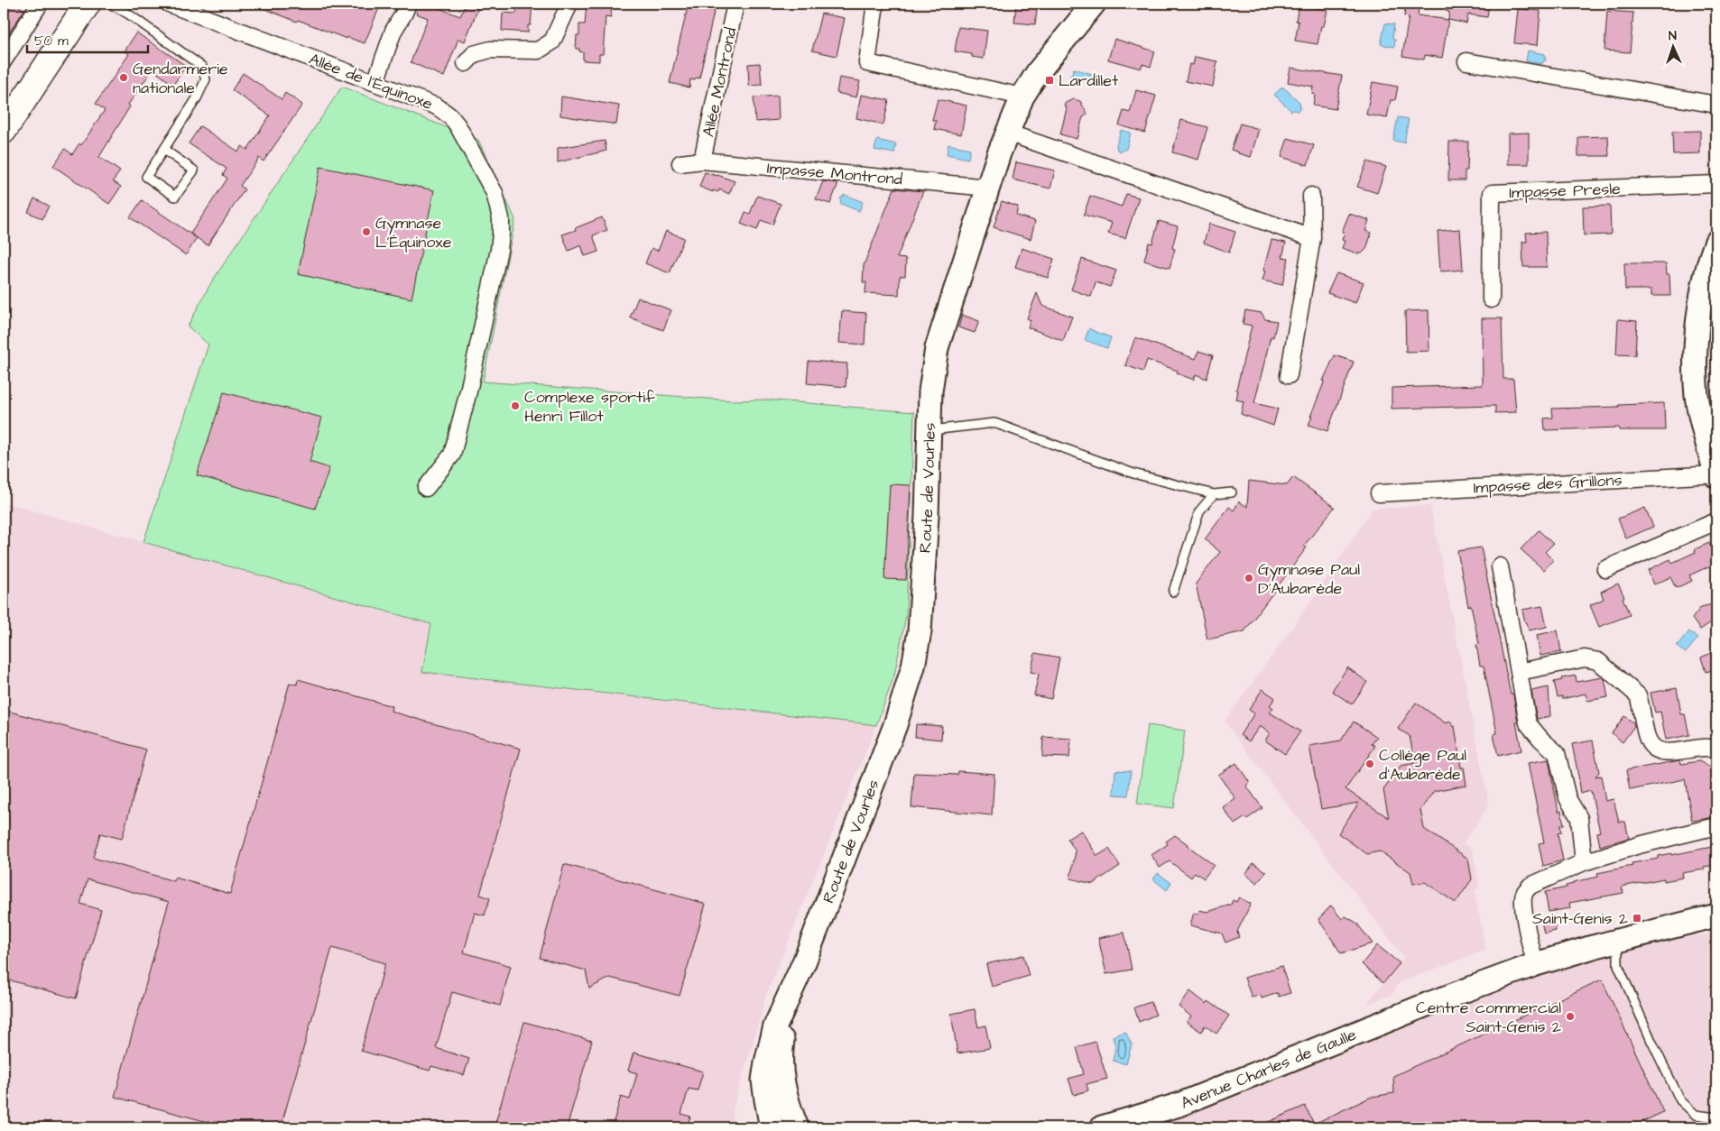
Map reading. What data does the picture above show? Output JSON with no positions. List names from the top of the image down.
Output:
{
  "streets": {
    "street": [
      "Allée de l'Équinoxe",
      "Allée Montrond",
      "Impasse Montrond",
      "Impasse Presle",
      "Impasse des Grillons",
      "Route de Vourles",
      "Avenue Charles de Gaulle"
    ]
  },
  "crossings": [
    ["Allée Montrond", "Impasse Montrond"],
    ["Impasse Montrond", "Route de Vourles"]
  ],
  "places": {
    "other": [
      "Gendarmerie nationale",
      "Gymnase L'Équinoxe",
      "Complexe sportif Henri Fillot",
      "Gymnase Paul D'Aubarède",
      "Collège Paul d'Aubarède",
      "Centre commercial Saint-Genis 2"
    ],
    "transit": ["Lardillet", "Saint-Genis 2"]
  },
  "scale_bar": "50 m",
  "north": "top"
}
